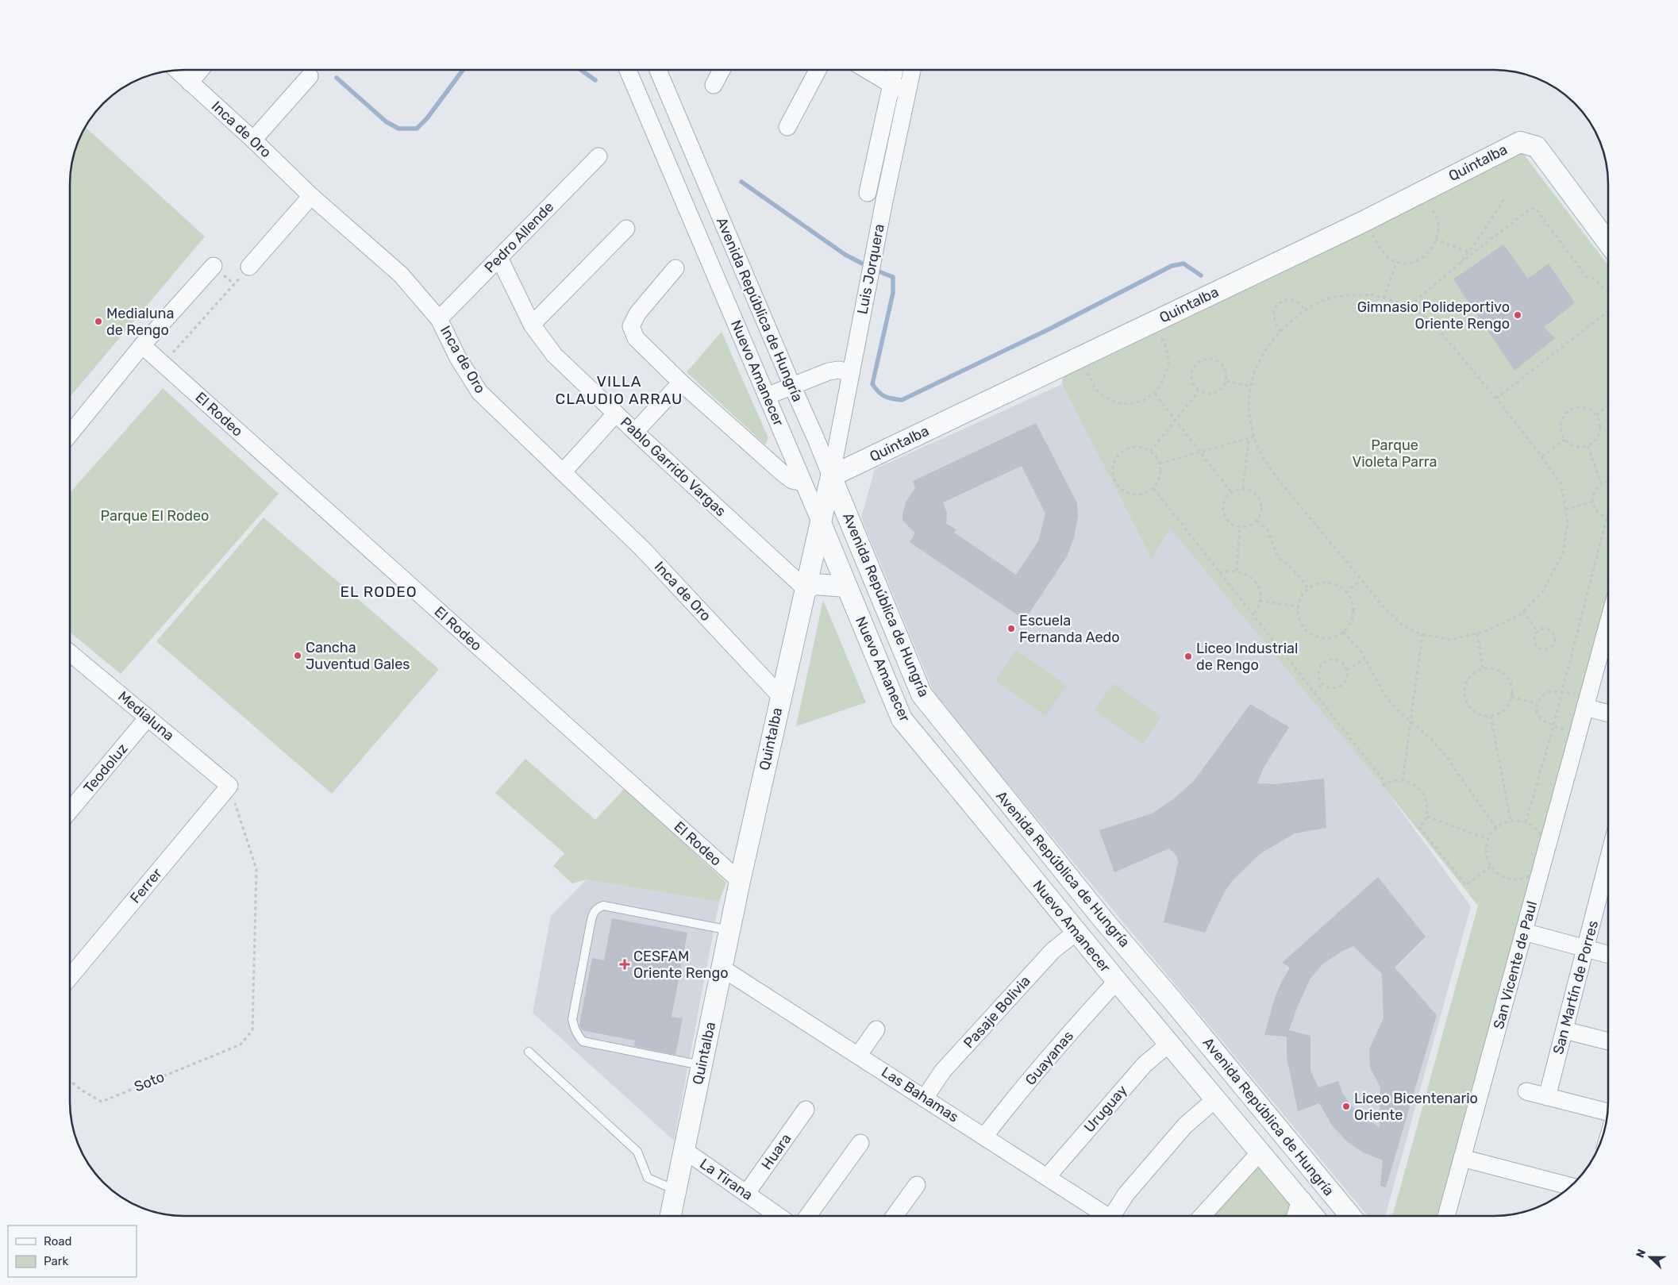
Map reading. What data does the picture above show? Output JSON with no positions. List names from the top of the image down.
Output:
{
  "streets": {
    "street": [
      "Inca de Oro",
      "Quintalba",
      "Pedro Allende",
      "Luis Jorquera",
      "Avenida República de Hungría",
      "Nuevo Amanecer",
      "El Rodeo",
      "Pablo Garrido Vargas",
      "Medialuna",
      "Teodoluz",
      "Ferrer",
      "San Vicente de Paul",
      "San Martín de Porres",
      "Pasaje Bolivia",
      "Guayanas",
      "Las Bahamas",
      "Uruguay",
      "Huara",
      "La Tirana"
    ],
    "path": ["Soto"]
  },
  "crossings": [
    ["Inca de Oro", "Quintalba"],
    ["Inca de Oro", "Pedro Allende"],
    ["Quintalba", "Luis Jorquera"],
    ["Quintalba", "Avenida República de Hungría"],
    ["Quintalba", "Nuevo Amanecer"],
    ["Quintalba", "El Rodeo"],
    ["Quintalba", "Pablo Garrido Vargas"],
    ["Quintalba", "Las Bahamas"],
    ["Quintalba", "La Tirana"],
    ["Pedro Allende", "Pablo Garrido Vargas"],
    ["Luis Jorquera", "Avenida República de Hungría"],
    ["Nuevo Amanecer", "Pasaje Bolivia"],
    ["Nuevo Amanecer", "Guayanas"],
    ["Nuevo Amanecer", "Uruguay"],
    ["Medialuna", "Teodoluz"],
    ["Medialuna", "Ferrer"],
    ["Medialuna", "Soto"],
    ["Ferrer", "Soto"],
    ["Pasaje Bolivia", "Las Bahamas"],
    ["Guayanas", "Las Bahamas"],
    ["Las Bahamas", "Uruguay"],
    ["Huara", "La Tirana"]
  ],
  "districts": ["VILLA CLAUDIO ARRAU", "EL RODEO"],
  "parks": ["Parque Violeta Parra", "Parque El Rodeo"],
  "places": {
    "other": [
      "Gimnasio Polideportivo Oriente Rengo",
      "Medialuna de Rengo",
      "Escuela Fernanda Aedo",
      "Cancha Juventud Gales",
      "Liceo Industrial de Rengo",
      "Liceo Bicentenario Oriente"
    ],
    "health": ["CESFAM Oriente Rengo"]
  },
  "legend": ["Road", "Park"],
  "north": "left"
}
